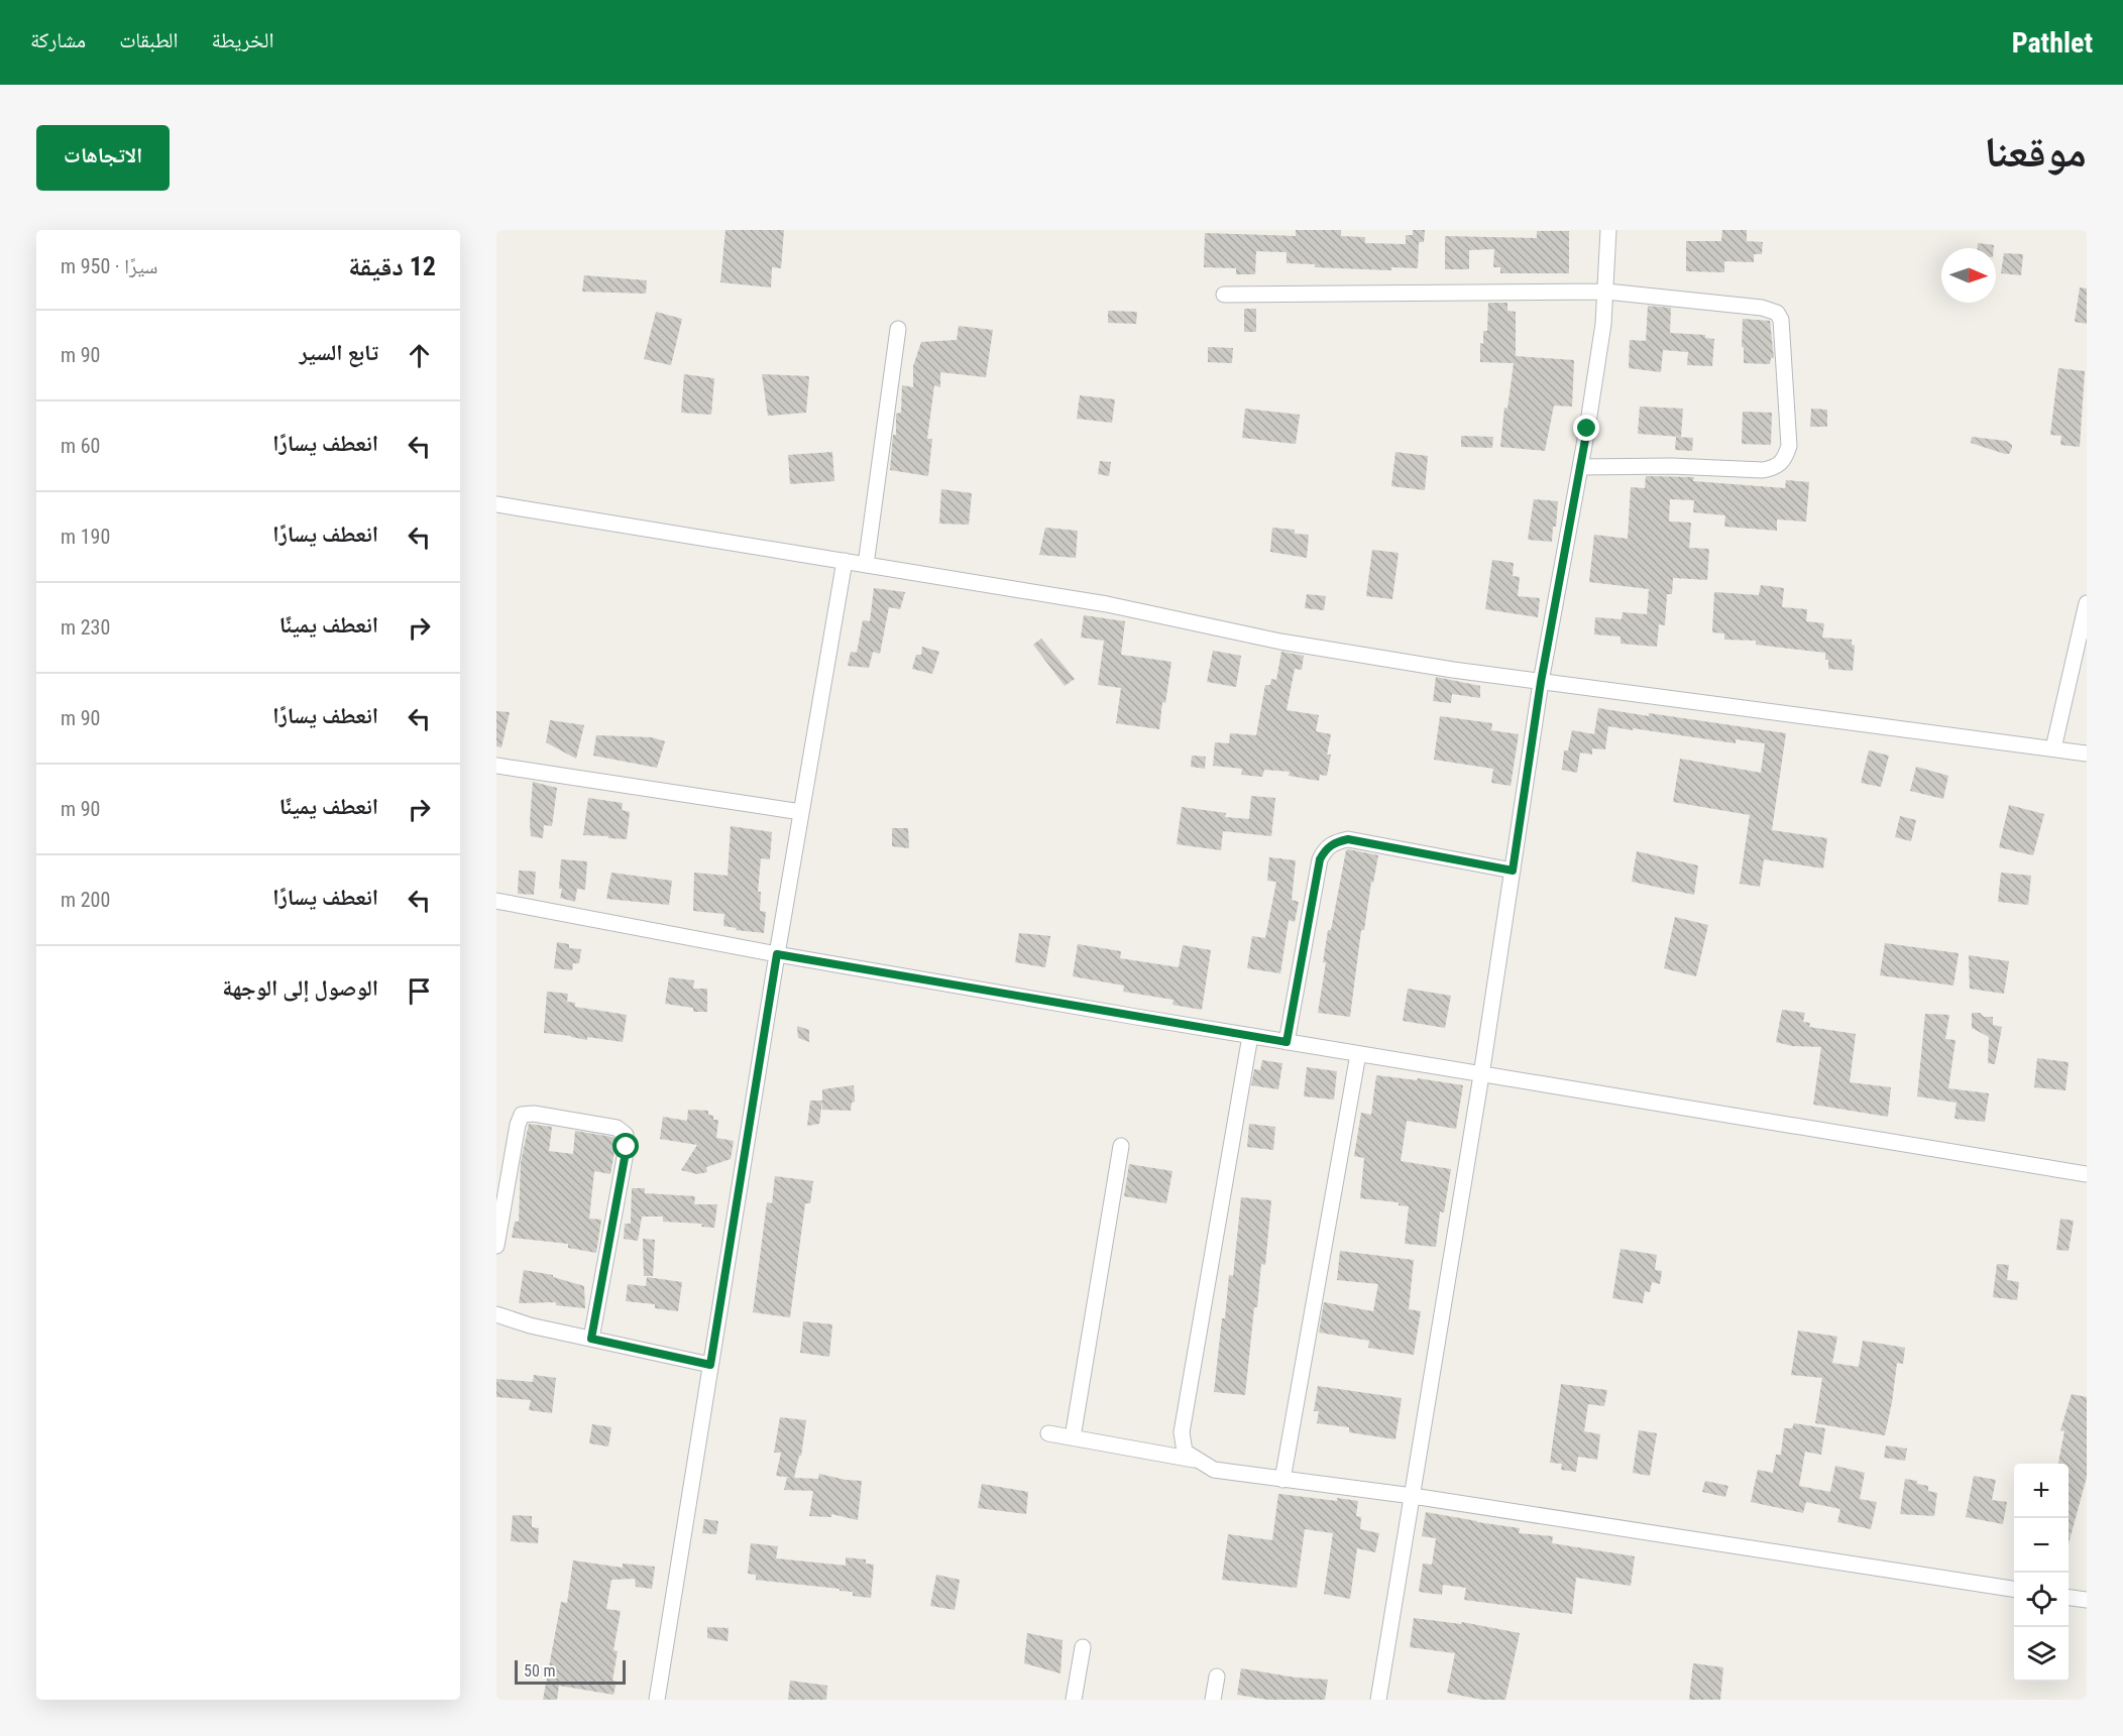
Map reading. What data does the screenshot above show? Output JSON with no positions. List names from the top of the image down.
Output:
{
  "scale_bar": "50 m",
  "north": "right",
  "page": {
    "header": "Pathlet",
    "nav": ["الخريطة", "الطبقات", "مشاركة"],
    "title": "موقعنا",
    "buttons": "الاتجاهات",
    "heading": ["12 دقيقة", "سيرًا · 950 m"],
    "list": [
      ["تابع السير", "90 m"],
      ["انعطف يسارًا", "60 m"],
      ["انعطف يسارًا", "190 m"],
      ["انعطف يمينًا", "230 m"],
      ["انعطف يسارًا", "90 m"],
      ["انعطف يمينًا", "90 m"],
      ["انعطف يسارًا", "200 m"],
      "الوصول إلى الوجهة"
    ],
    "map_buttons": ["+", "−"],
    "scale": "50 m"
  }
}
